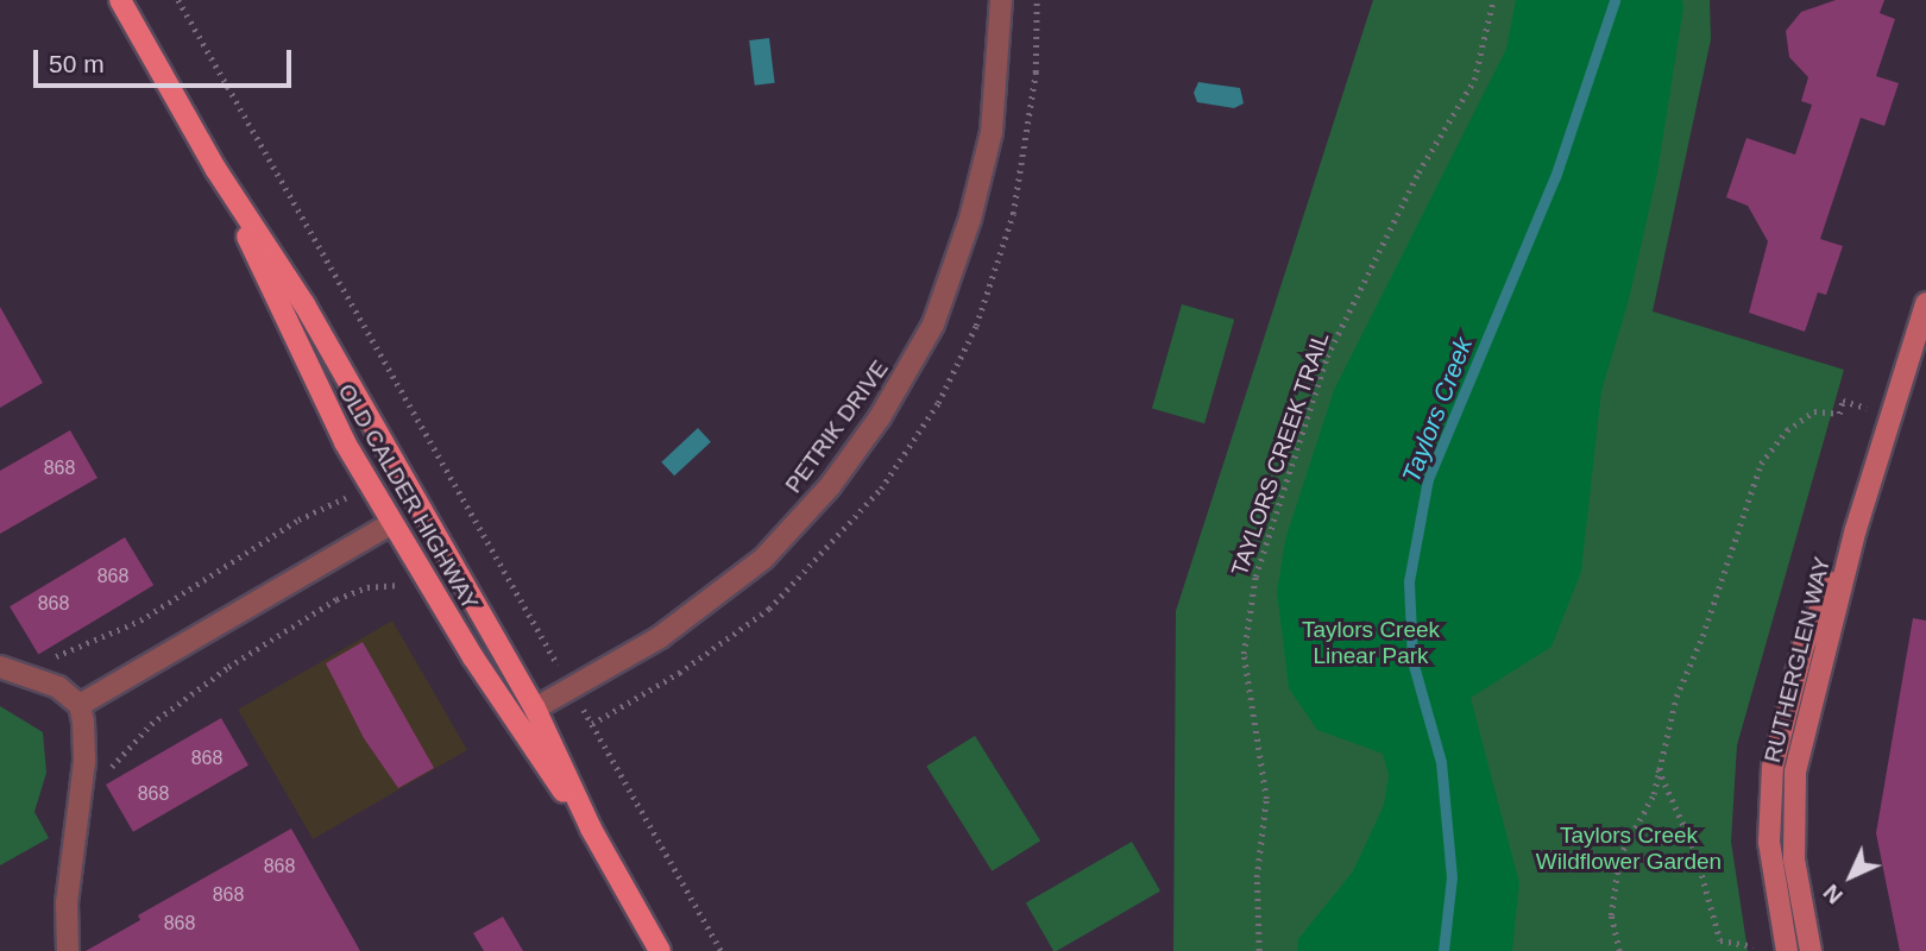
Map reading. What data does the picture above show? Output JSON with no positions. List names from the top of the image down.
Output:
{
  "streets": {
    "main road": ["OLD CALDER HIGHWAY"],
    "street": ["PETRIK DRIVE", "RUTHERGLEN WAY"],
    "path": ["TAYLORS CREEK TRAIL"]
  },
  "crossings": [
    ["PETRIK DRIVE", "OLD CALDER HIGHWAY"]
  ],
  "water": ["Taylors Creek"],
  "parks": ["Taylors Creek Linear Park", "Taylors Creek Wildflower Garden"],
  "house_numbers": [
    "868",
    "868",
    "868",
    "868",
    "868",
    "868",
    "868",
    "868"
  ],
  "scale_bar": "50 m",
  "north": "bottom left"
}
